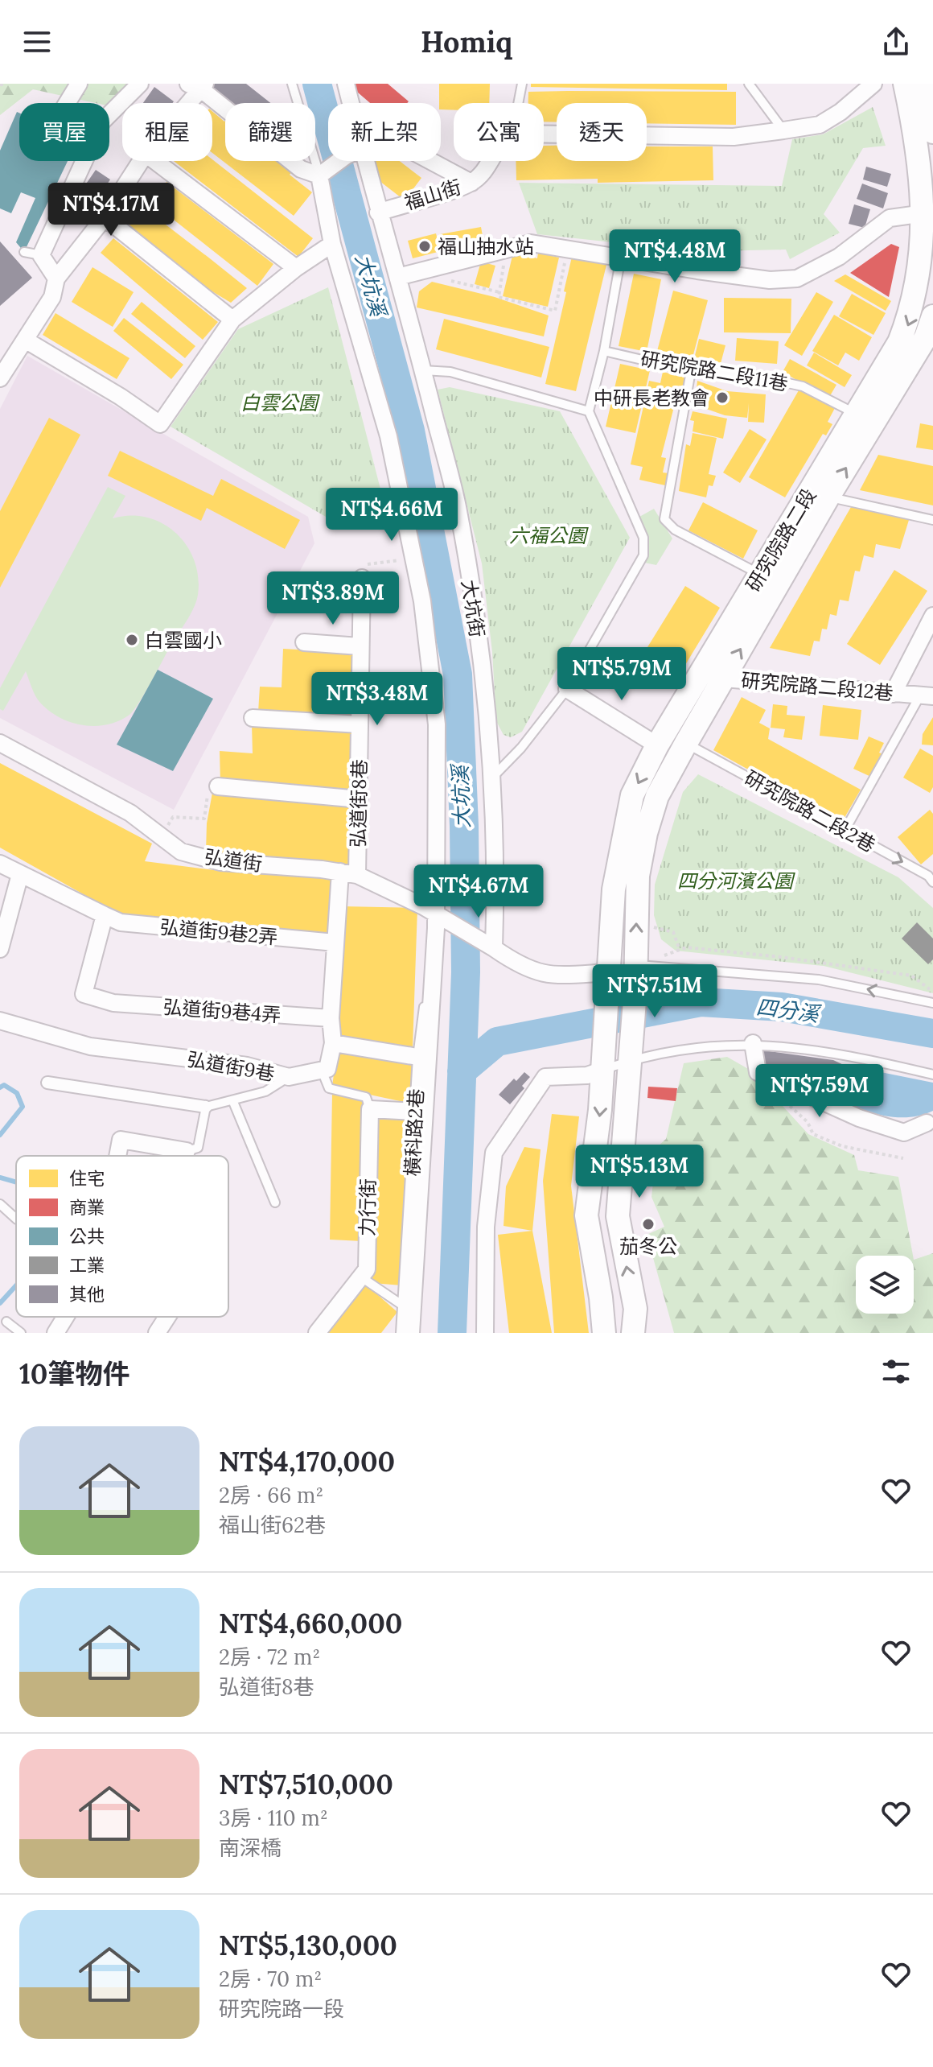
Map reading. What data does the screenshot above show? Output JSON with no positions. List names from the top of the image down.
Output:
{
  "streets": {
    "main road": ["研究院路二段"],
    "street": [
      "福山街",
      "大坑街",
      "研究院路二段12巷",
      "弘道街8巷",
      "弘道街",
      "弘道街9巷2弄",
      "弘道街9巷4弄",
      "弘道街9巷",
      "力行街"
    ],
    "lane": ["研究院路二段11巷", "研究院路二段2巷", "橫科路2巷"]
  },
  "crossings": [
    ["福山街", "大坑街"],
    ["研究院路二段11巷", "研究院路二段"],
    ["研究院路二段", "研究院路二段12巷"],
    ["研究院路二段", "研究院路二段2巷"],
    ["大坑街", "弘道街"],
    ["弘道街8巷", "弘道街"],
    ["弘道街", "橫科路2巷"],
    ["弘道街9巷2弄", "弘道街9巷4弄"]
  ],
  "one_way": ["研究院路二段2巷"],
  "water": ["大坑溪", "四分溪"],
  "parks": ["白雲公園", "六福公園", "四分河濱公園"],
  "places": [
    "福山抽水站",
    "中研長老教會",
    "白雲國小",
    "茄冬公"
  ],
  "legend": [
    "住宅",
    "商業",
    "公共",
    "工業",
    "其他"
  ],
  "page": {
    "header": "Homiq",
    "chip": [
      "買屋",
      "租屋",
      "篩選",
      "新上架",
      "公寓",
      "透天"
    ],
    "price": [
      "NT$4.17M",
      "NT$4.48M",
      "NT$4.66M",
      "NT$3.89M",
      "NT$5.79M",
      "NT$3.48M",
      "NT$4.67M",
      "NT$7.51M",
      "NT$7.59M",
      "NT$5.13M"
    ],
    "heading": "10筆物件",
    "list": [
      {
        "name": "NT$4,170,000",
        "note": "2房 · 66 m² · 福山街62巷"
      },
      {
        "name": "NT$4,660,000",
        "note": "2房 · 72 m² · 弘道街8巷"
      },
      {
        "name": "NT$7,510,000",
        "note": "3房 · 110 m² · 南深橋"
      },
      {
        "name": "NT$5,130,000",
        "note": "2房 · 70 m² · 研究院路一段"
      }
    ]
  }
}
